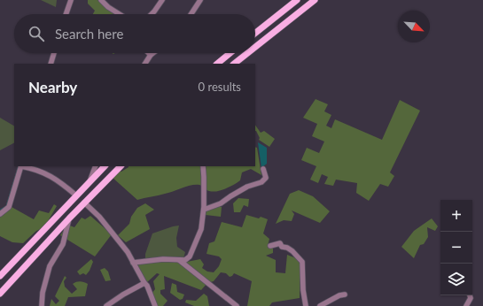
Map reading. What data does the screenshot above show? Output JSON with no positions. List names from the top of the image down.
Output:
{
  "north": "bottom right",
  "page": {
    "search": "Search here",
    "heading": ["Nearby", "0 results"],
    "map_buttons": ["+", "−"]
  }
}
